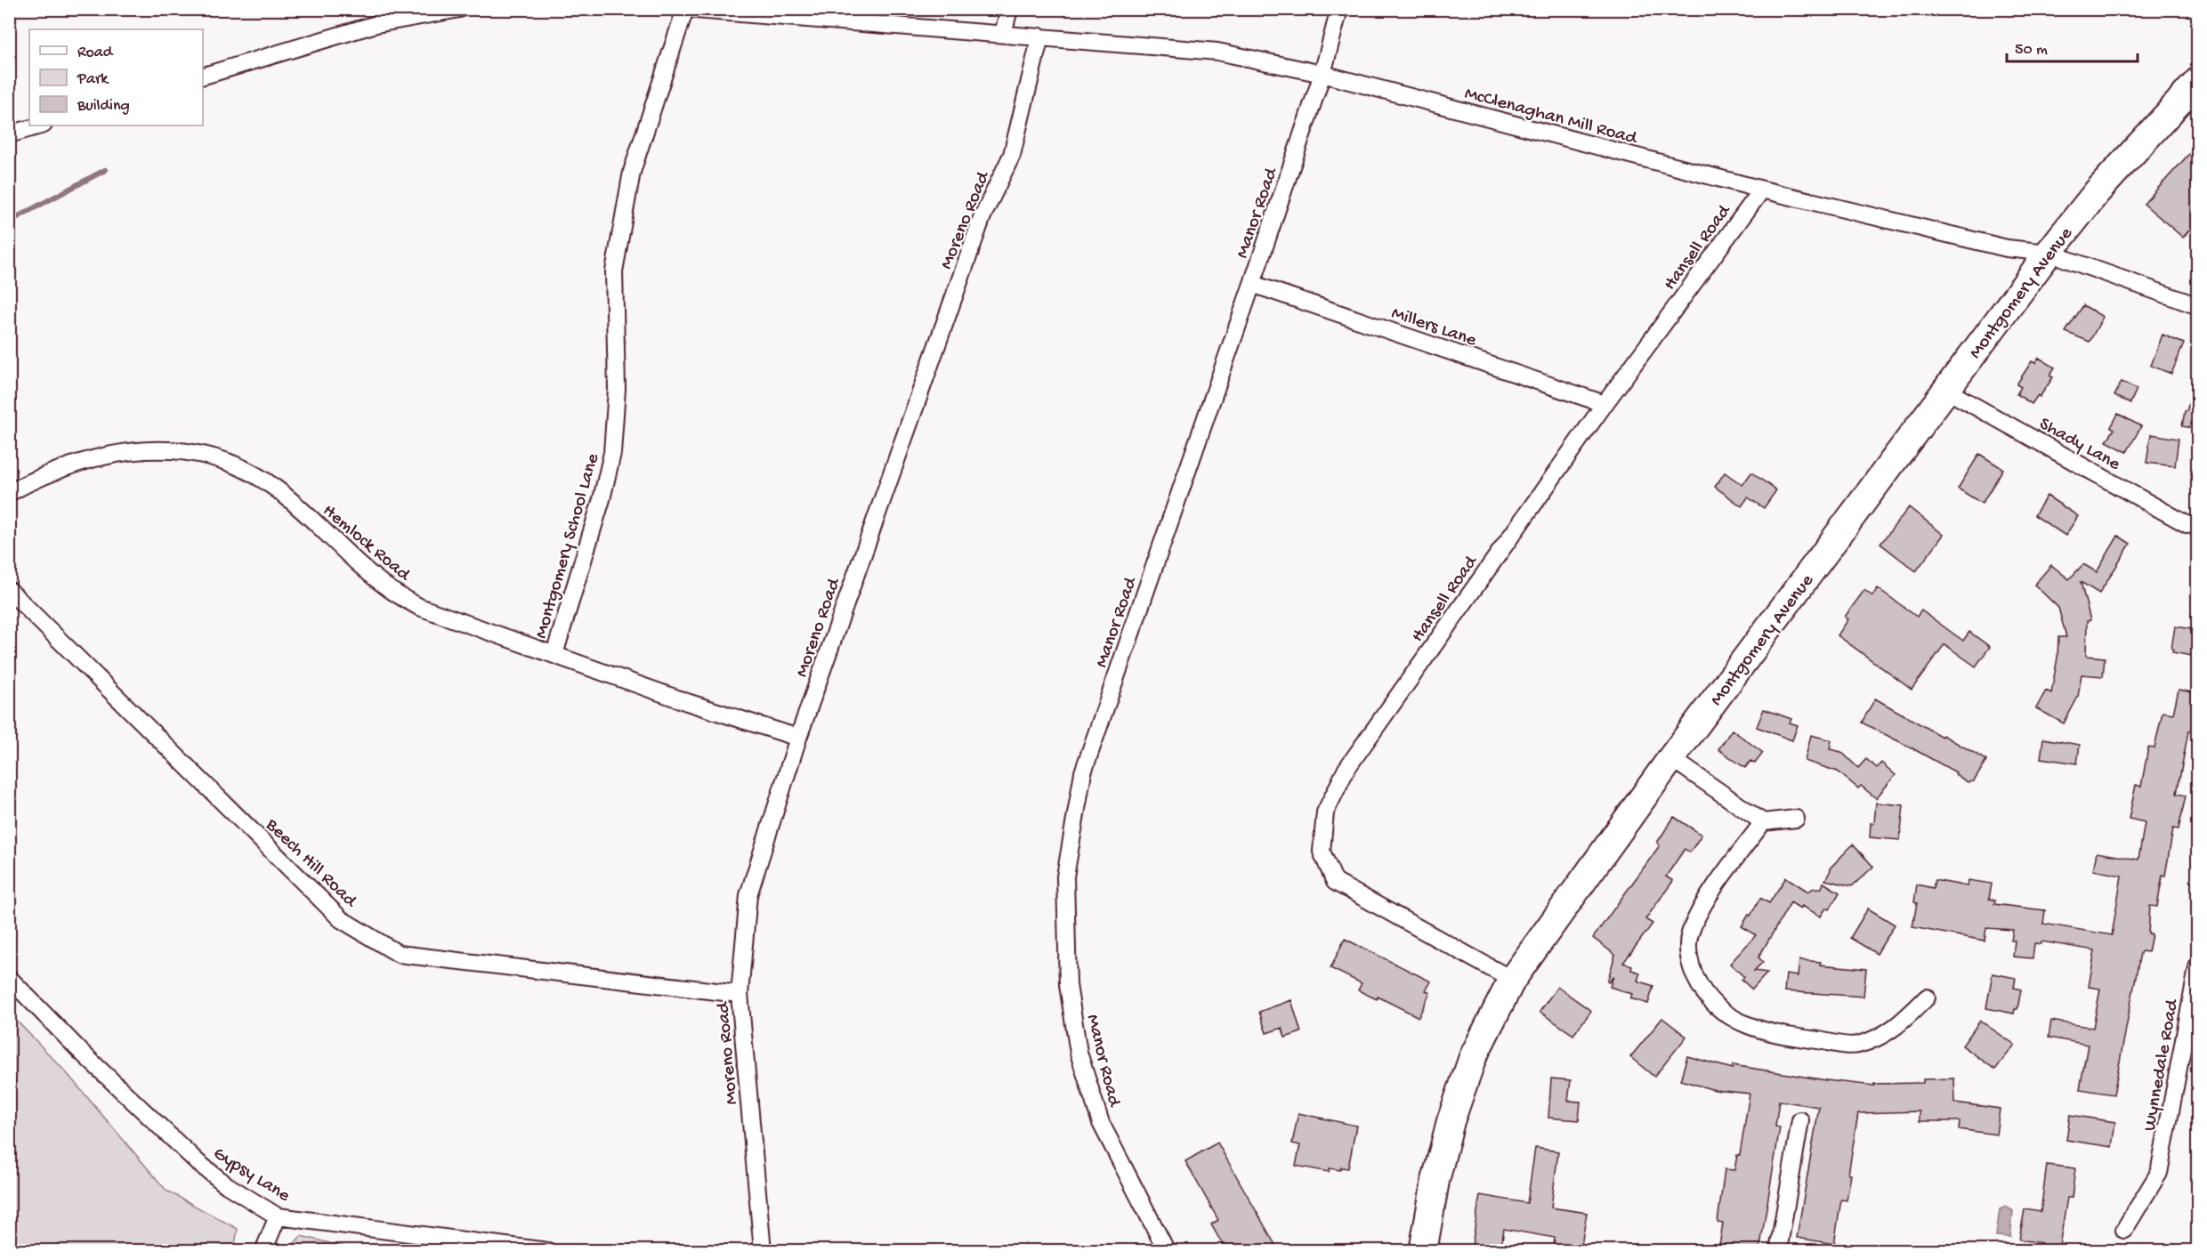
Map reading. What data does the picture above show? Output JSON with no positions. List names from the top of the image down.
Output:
{
  "streets": {
    "main road": ["Montgomery Avenue"],
    "street": [
      "McClenaghan Mill Road",
      "Manor Road",
      "Moreno Road",
      "Hansell Road",
      "Millers Lane",
      "Shady Lane",
      "Hemlock Road",
      "Montgomery School Lane",
      "Beech Hill Road",
      "Wynnedale Road",
      "Gypsy Lane"
    ]
  },
  "crossings": [
    ["McClenaghan Mill Road", "Manor Road"],
    ["McClenaghan Mill Road", "Moreno Road"],
    ["McClenaghan Mill Road", "Hansell Road"],
    ["McClenaghan Mill Road", "Montgomery Avenue"],
    ["Manor Road", "Millers Lane"],
    ["Moreno Road", "Hemlock Road"],
    ["Moreno Road", "Beech Hill Road"],
    ["Hansell Road", "Montgomery Avenue"],
    ["Hansell Road", "Millers Lane"],
    ["Montgomery Avenue", "Shady Lane"],
    ["Hemlock Road", "Montgomery School Lane"]
  ],
  "legend": ["Road", "Park", "Building"],
  "scale_bar": "50 m"
}
